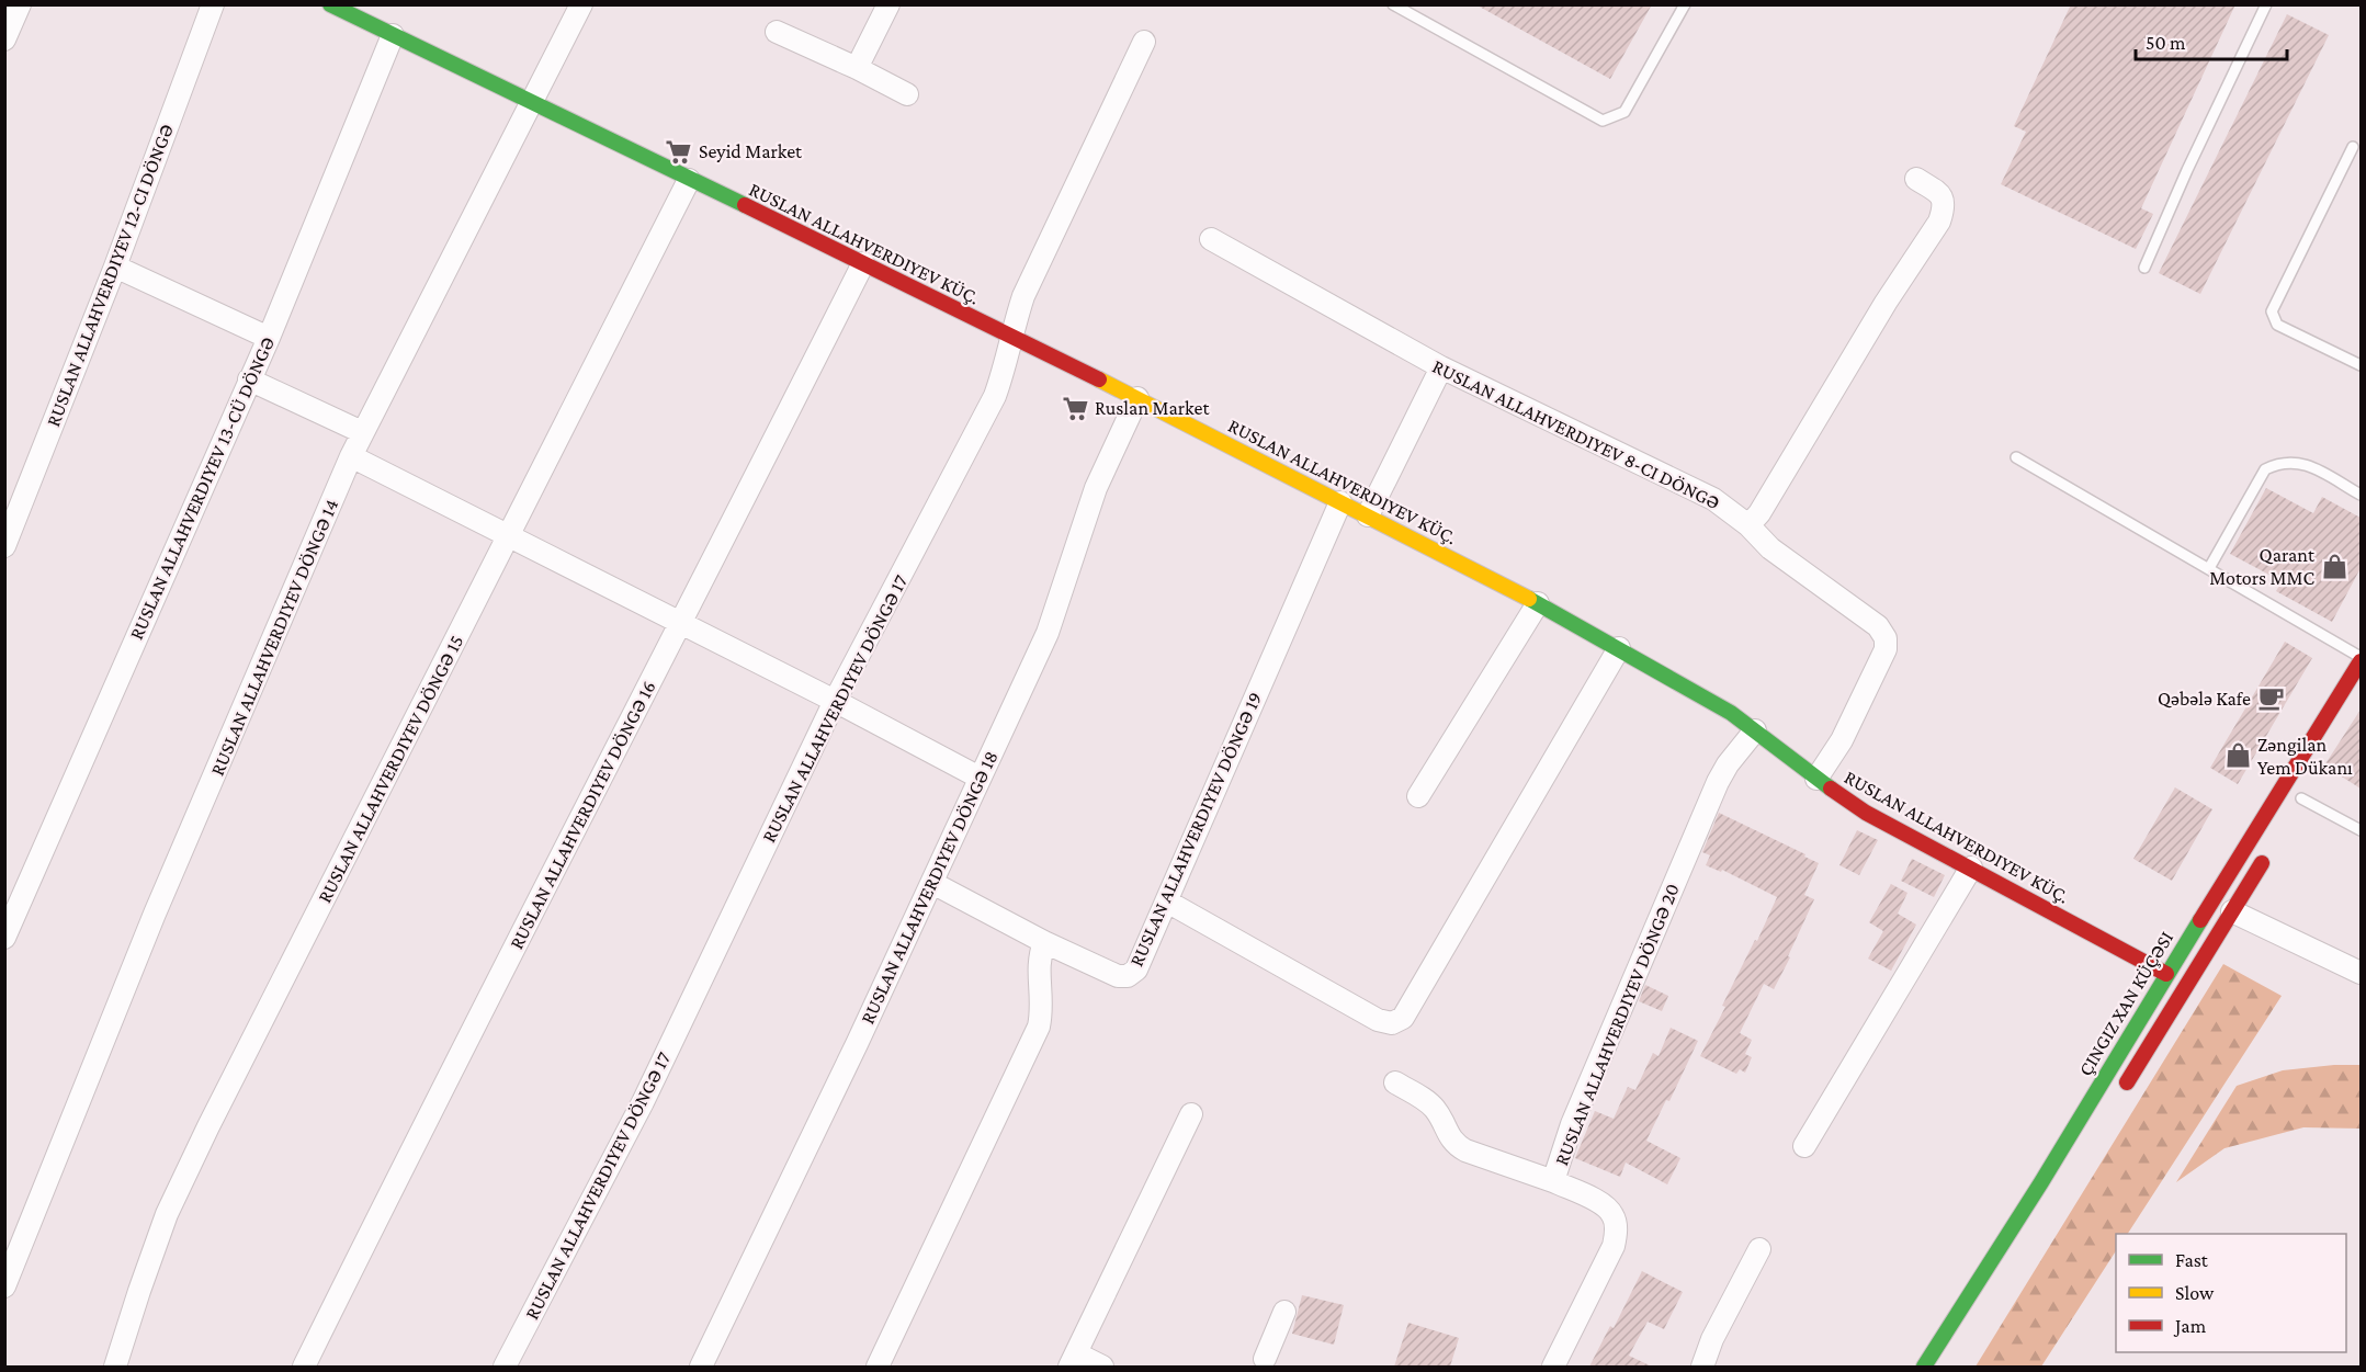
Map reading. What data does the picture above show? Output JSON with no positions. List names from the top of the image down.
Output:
{
  "streets": {
    "street": [
      "RUSLAN ALLAHVERDIYEV KÜÇ.",
      "RUSLAN ALLAHVERDIYEV 12-CI DÖNGƏ",
      "RUSLAN ALLAHVERDIYEV 8-CI DÖNGƏ",
      "RUSLAN ALLAHVERDIYEV 13-CÜ DÖNGƏ",
      "RUSLAN ALLAHVERDIYEV DÖNGƏ 14",
      "RUSLAN ALLAHVERDIYEV DÖNGƏ 17",
      "RUSLAN ALLAHVERDIYEV DÖNGƏ 15",
      "RUSLAN ALLAHVERDIYEV DÖNGƏ 16",
      "RUSLAN ALLAHVERDIYEV DÖNGƏ 19",
      "RUSLAN ALLAHVERDIYEV DÖNGƏ 18",
      "ÇINGIZ XAN KÜÇƏSI",
      "RUSLAN ALLAHVERDIYEV DÖNGƏ 20"
    ]
  },
  "crossings": [
    ["RUSLAN ALLAHVERDIYEV KÜÇ.", "RUSLAN ALLAHVERDIYEV 8-CI DÖNGƏ"],
    ["RUSLAN ALLAHVERDIYEV KÜÇ.", "RUSLAN ALLAHVERDIYEV 13-CÜ DÖNGƏ"],
    ["RUSLAN ALLAHVERDIYEV KÜÇ.", "RUSLAN ALLAHVERDIYEV DÖNGƏ 14"],
    ["RUSLAN ALLAHVERDIYEV KÜÇ.", "RUSLAN ALLAHVERDIYEV DÖNGƏ 17"],
    ["RUSLAN ALLAHVERDIYEV KÜÇ.", "RUSLAN ALLAHVERDIYEV DÖNGƏ 15"],
    ["RUSLAN ALLAHVERDIYEV KÜÇ.", "RUSLAN ALLAHVERDIYEV DÖNGƏ 16"],
    ["RUSLAN ALLAHVERDIYEV KÜÇ.", "RUSLAN ALLAHVERDIYEV DÖNGƏ 19"],
    ["RUSLAN ALLAHVERDIYEV KÜÇ.", "RUSLAN ALLAHVERDIYEV DÖNGƏ 18"],
    ["RUSLAN ALLAHVERDIYEV KÜÇ.", "ÇINGIZ XAN KÜÇƏSI"],
    ["RUSLAN ALLAHVERDIYEV KÜÇ.", "RUSLAN ALLAHVERDIYEV DÖNGƏ 20"]
  ],
  "places": {
    "supermarket": ["Seyid Market", "Ruslan Market"],
    "shop": ["Qarant Motors MMC", "Zəngilan Yem Dükanı"],
    "cafe": ["Qəbələ Kafe"]
  },
  "legend": ["Fast", "Slow", "Jam"],
  "scale_bar": "50 m"
}
